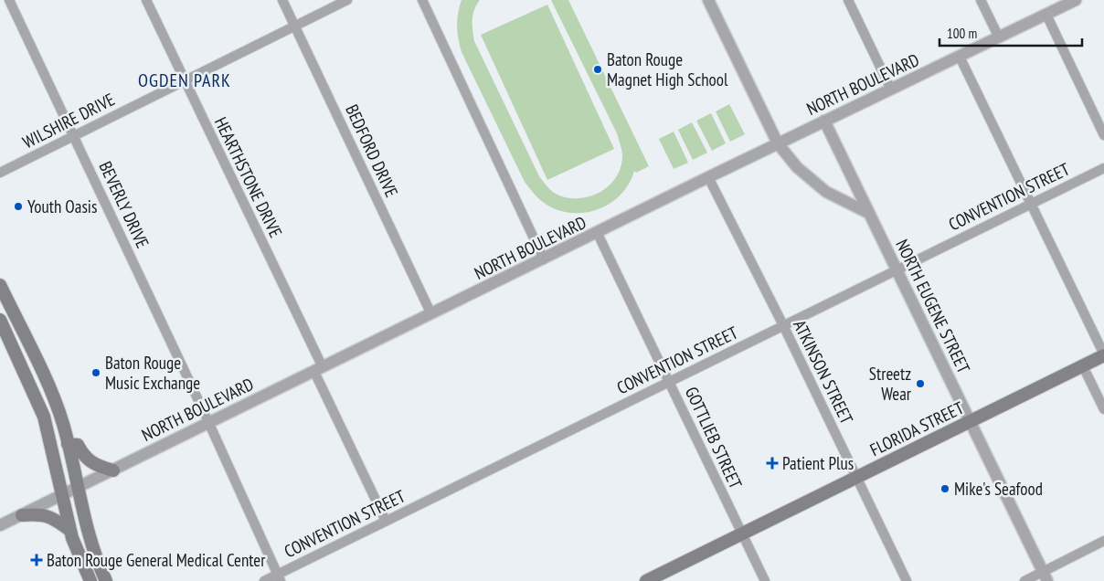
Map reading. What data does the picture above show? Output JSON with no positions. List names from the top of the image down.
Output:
{
  "streets": {
    "main road": ["FLORIDA STREET"],
    "street": [
      "NORTH BOULEVARD",
      "WILSHIRE DRIVE",
      "BEDFORD DRIVE",
      "HEARTHSTONE DRIVE",
      "CONVENTION STREET",
      "BEVERLY DRIVE",
      "NORTH EUGENE STREET",
      "ATKINSON STREET",
      "GOTTLIEB STREET"
    ]
  },
  "crossings": [
    ["NORTH BOULEVARD", "BEDFORD DRIVE"],
    ["NORTH BOULEVARD", "HEARTHSTONE DRIVE"],
    ["NORTH BOULEVARD", "BEVERLY DRIVE"],
    ["NORTH BOULEVARD", "NORTH EUGENE STREET"],
    ["NORTH BOULEVARD", "ATKINSON STREET"],
    ["NORTH BOULEVARD", "GOTTLIEB STREET"],
    ["WILSHIRE DRIVE", "BEDFORD DRIVE"],
    ["WILSHIRE DRIVE", "HEARTHSTONE DRIVE"],
    ["WILSHIRE DRIVE", "BEVERLY DRIVE"],
    ["HEARTHSTONE DRIVE", "CONVENTION STREET"],
    ["CONVENTION STREET", "BEVERLY DRIVE"],
    ["CONVENTION STREET", "NORTH EUGENE STREET"],
    ["CONVENTION STREET", "ATKINSON STREET"],
    ["CONVENTION STREET", "GOTTLIEB STREET"],
    ["NORTH EUGENE STREET", "FLORIDA STREET"],
    ["ATKINSON STREET", "FLORIDA STREET"],
    ["FLORIDA STREET", "GOTTLIEB STREET"]
  ],
  "districts": ["OGDEN PARK"],
  "places": {
    "other": [
      "Baton Rouge Magnet High School",
      "Youth Oasis",
      "Baton Rouge Music Exchange",
      "Streetz Wear",
      "Mike's Seafood"
    ],
    "health": ["Patient Plus", "Baton Rouge General Medical Center"]
  },
  "scale_bar": "100 m"
}
